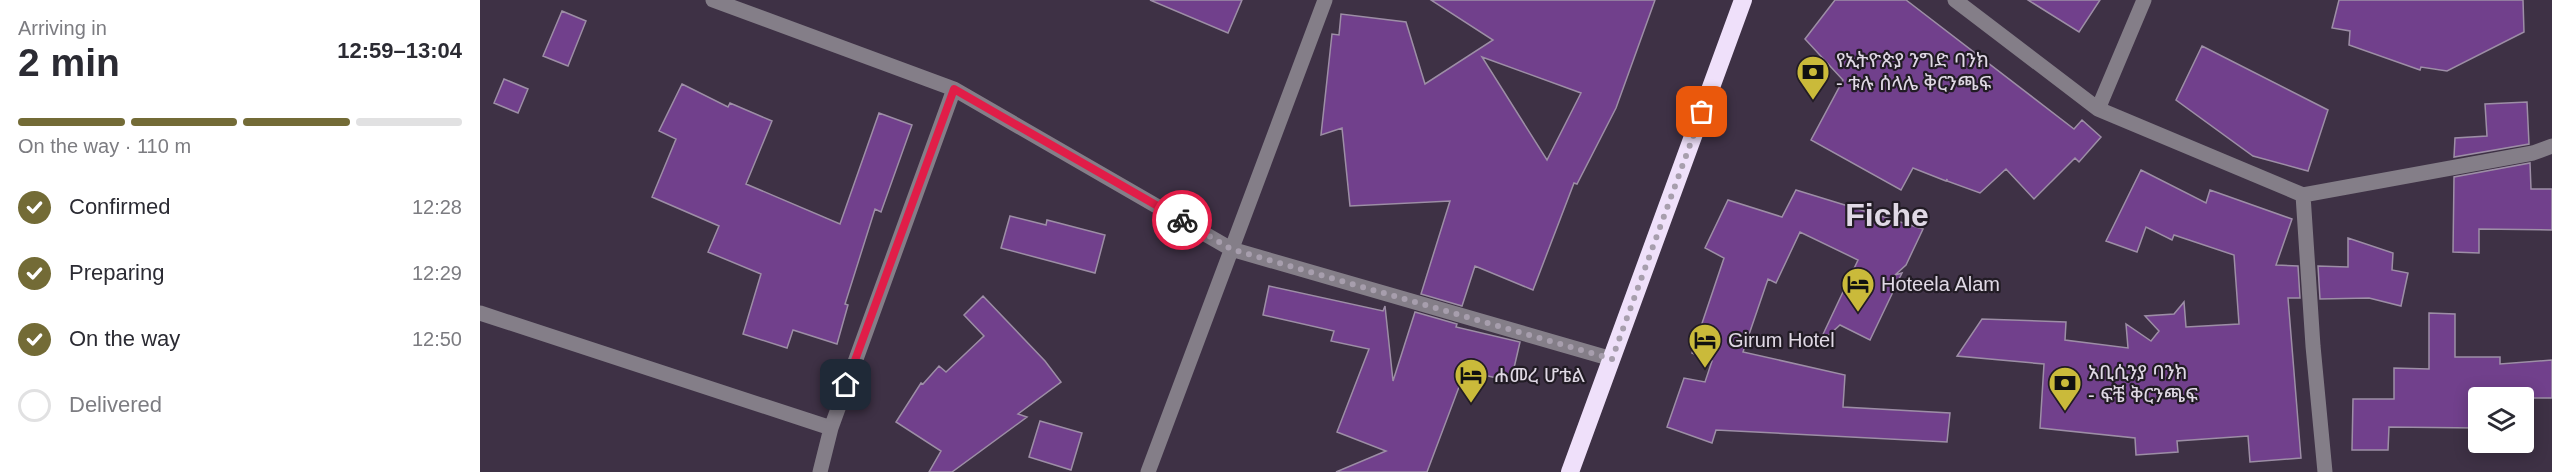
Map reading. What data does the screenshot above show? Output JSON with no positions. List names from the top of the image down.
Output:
{
  "districts": ["Fiche"],
  "places": {
    "bank": ["የኢትዮጵያ ንግድ ባንክ - ቱሉ ሰላሌ ቅርንጫፍ", "አቢሲንያ ባንክ - ፍቼ ቅርንጫፍ"],
    "hotel": ["Hoteela Alam", "Girum Hotel", "ሐመረ ሆቴል"]
  },
  "page": {
    "heading": ["2 min", "Arriving in", "12:59–13:04"],
    "bar": "On the way · 110 m",
    "list": [
      ["Confirmed", "12:28"],
      ["Preparing", "12:29"],
      ["On the way", "12:50"],
      "Delivered"
    ]
  }
}
